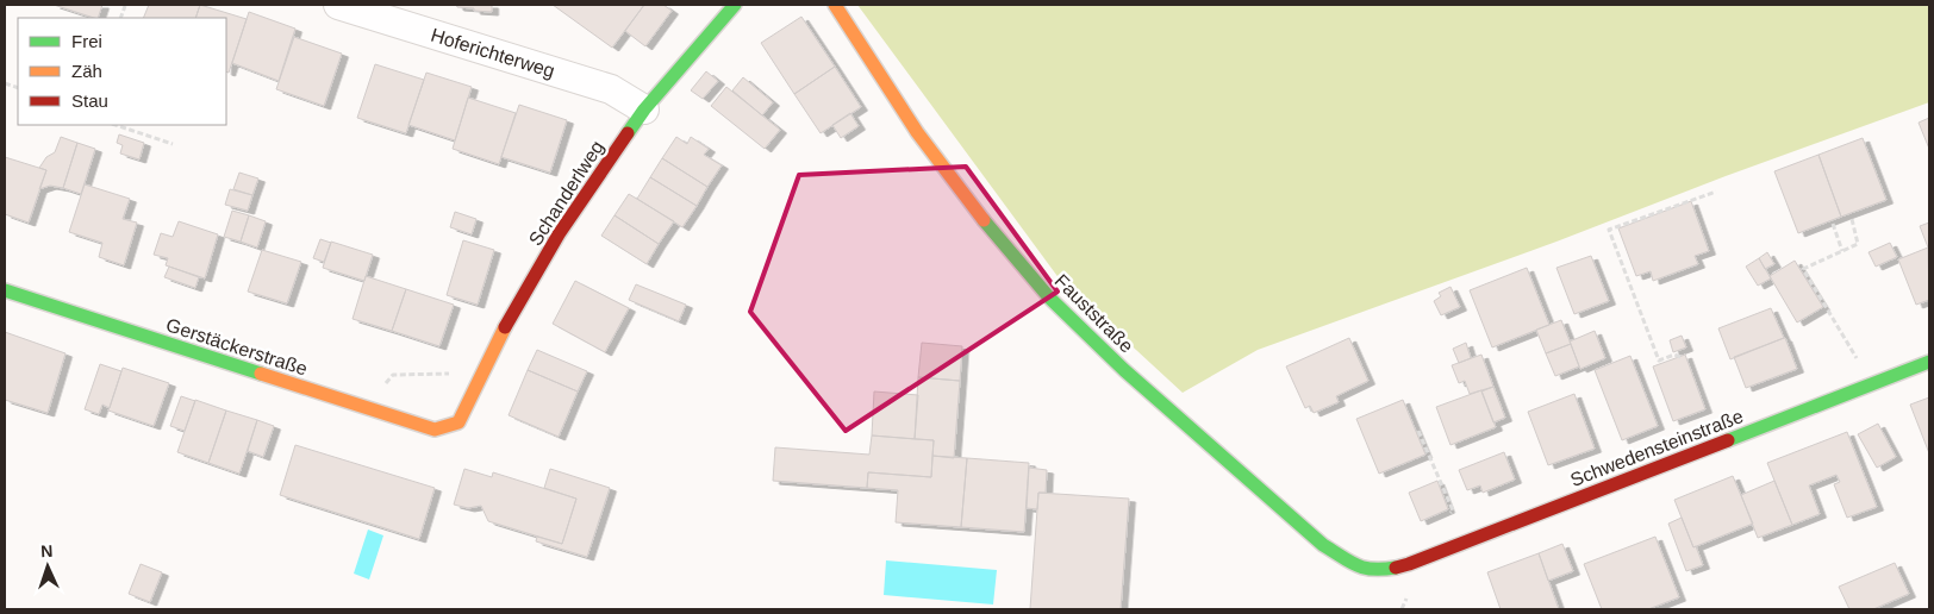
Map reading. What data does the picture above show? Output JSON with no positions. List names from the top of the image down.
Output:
{
  "streets": {
    "street": [
      "Hoferichterweg",
      "Schanderlweg",
      "Fauststraße",
      "Gerstäckerstraße",
      "Schwedensteinstraße"
    ]
  },
  "crossings": [
    ["Hoferichterweg", "Schanderlweg"],
    ["Schanderlweg", "Gerstäckerstraße"],
    ["Fauststraße", "Schwedensteinstraße"]
  ],
  "legend": ["Frei", "Zäh", "Stau"],
  "north": "top"
}
